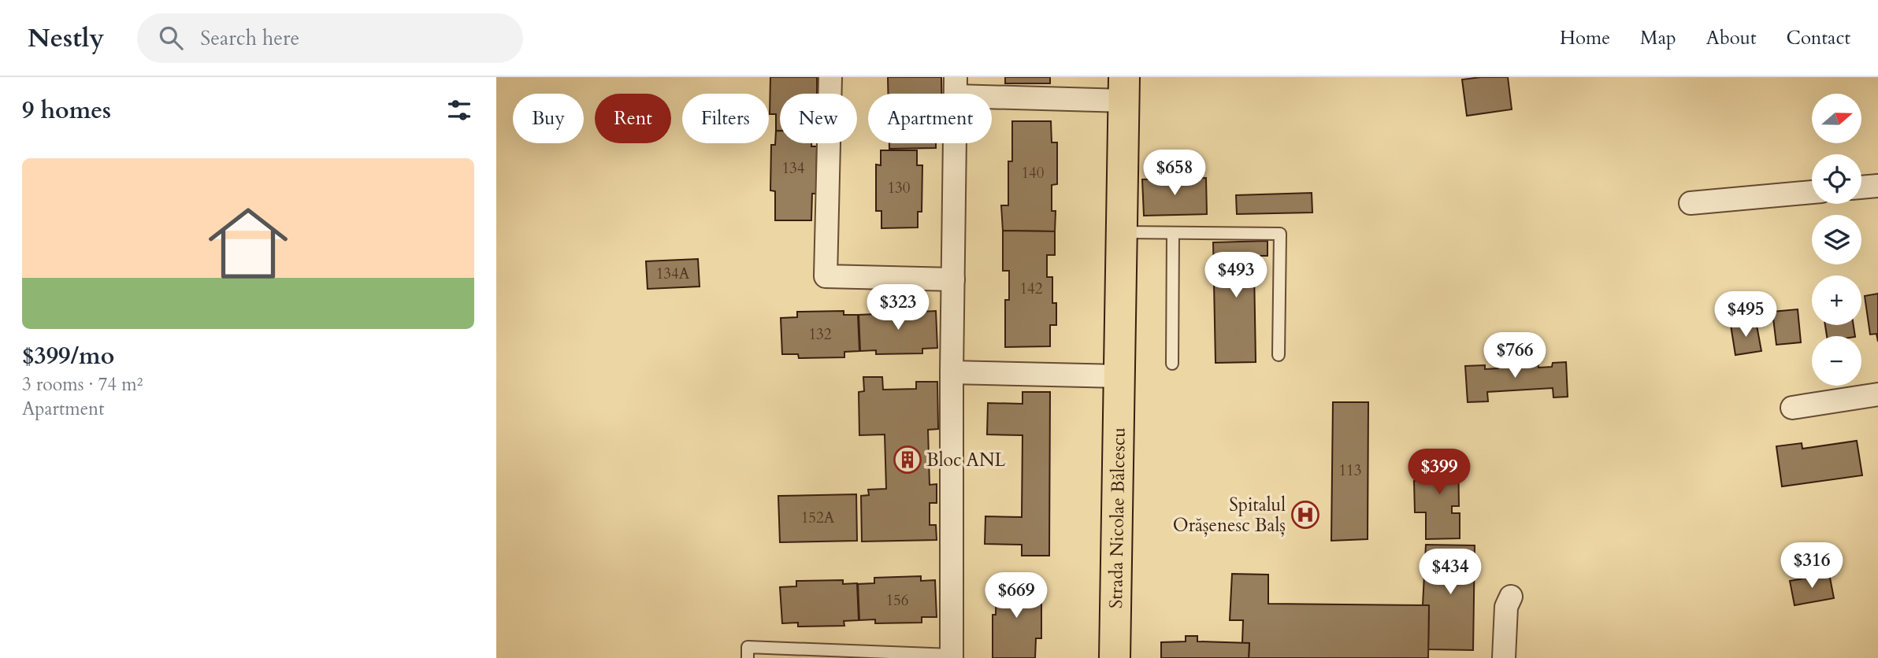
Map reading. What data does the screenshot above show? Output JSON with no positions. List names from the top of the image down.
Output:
{
  "streets": {
    "main road": ["Strada Nicolae Bălcescu"]
  },
  "places": {
    "building": ["Bloc ANL"],
    "hospital": ["Spitalul Orășenesc Balș"]
  },
  "house_numbers": [
    "134",
    "140",
    "130",
    "134A",
    "142",
    "132",
    "113",
    "152A",
    "156"
  ],
  "north": "right",
  "page": {
    "header": "Nestly",
    "search": "Search here",
    "nav": [
      "Home",
      "Map",
      "About",
      "Contact"
    ],
    "heading": "9 homes",
    "map_buttons": ["+", "−"],
    "chip": [
      "Buy",
      "Rent",
      "Filters",
      "New",
      "Apartment"
    ],
    "list": [
      {
        "name": "$399/mo",
        "note": "3 rooms · 74 m² · Apartment"
      }
    ],
    "price": [
      "$658",
      "$493",
      "$323",
      "$495",
      "$766",
      "$399",
      "$316",
      "$434",
      "$669"
    ]
  }
}
